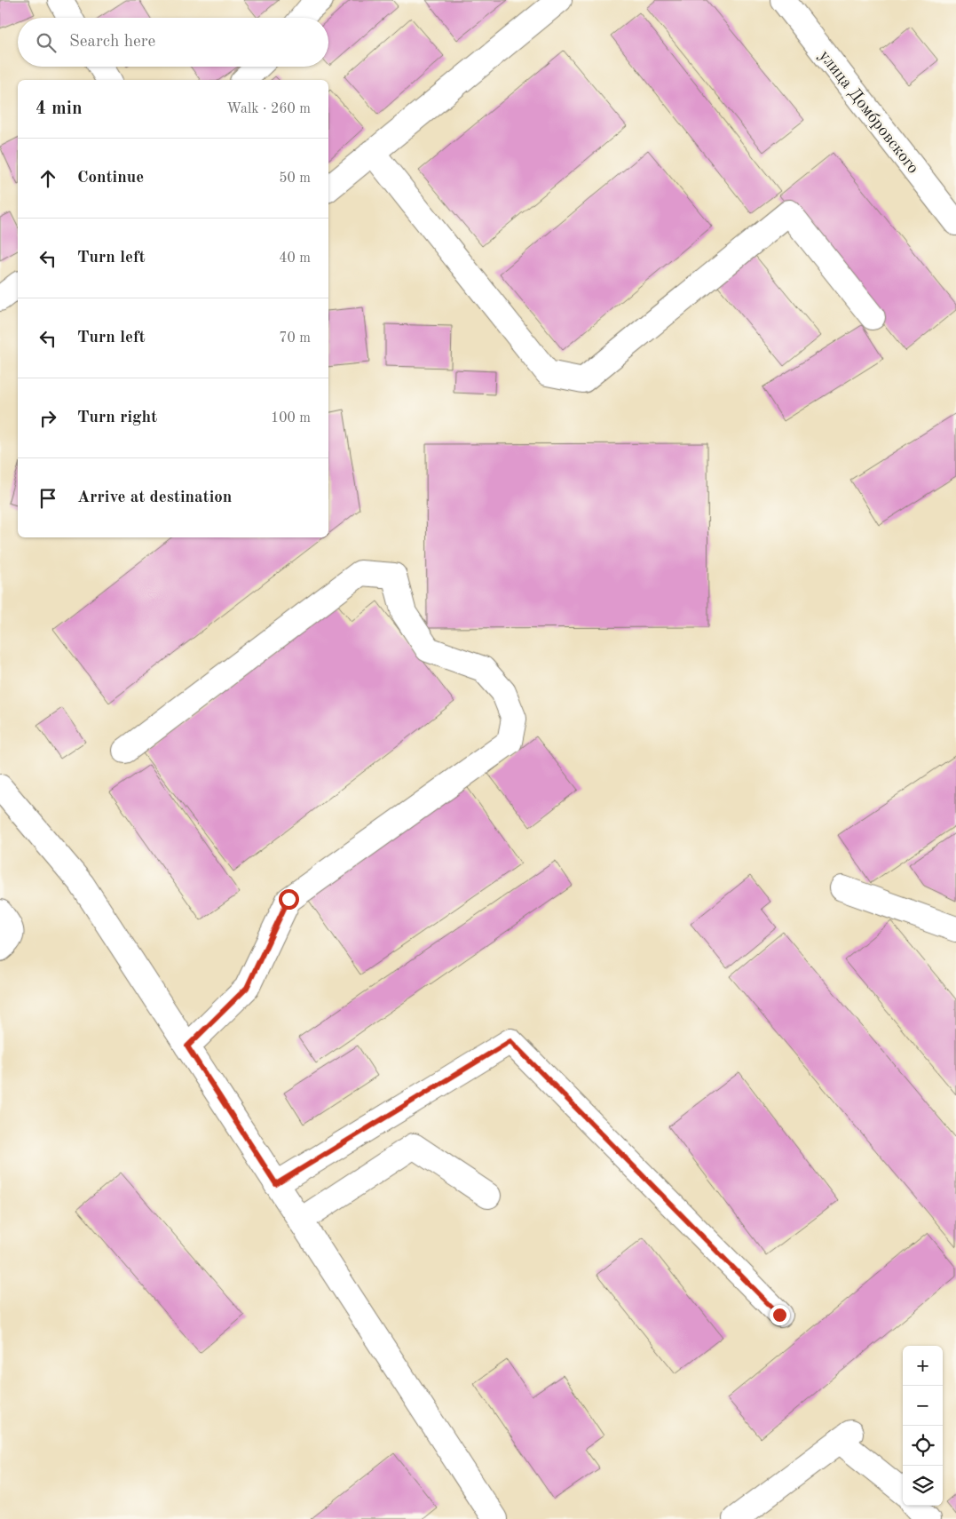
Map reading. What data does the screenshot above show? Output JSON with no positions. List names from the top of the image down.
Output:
{
  "streets": {
    "street": ["улица Домбровского"]
  },
  "page": {
    "search": "Search here",
    "heading": ["4 min", "Walk · 260 m"],
    "list": [
      ["Continue", "50 m"],
      ["Turn left", "40 m"],
      ["Turn left", "70 m"],
      ["Turn right", "100 m"],
      "Arrive at destination"
    ],
    "map_buttons": ["+", "−"]
  }
}
